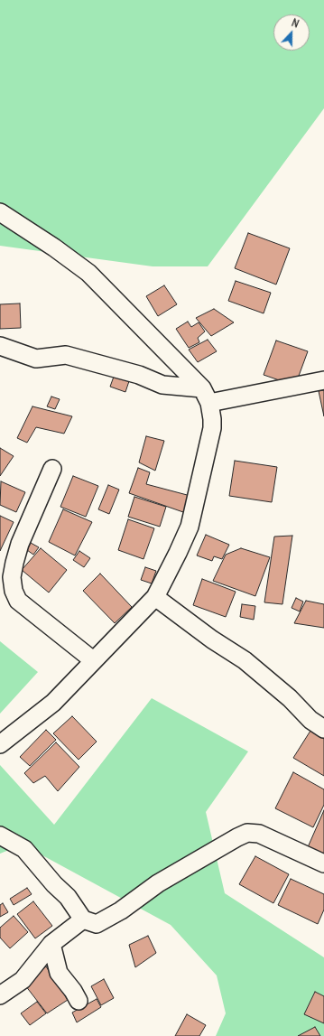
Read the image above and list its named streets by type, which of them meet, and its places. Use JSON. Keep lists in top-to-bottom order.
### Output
{
  "north": "top"
}
